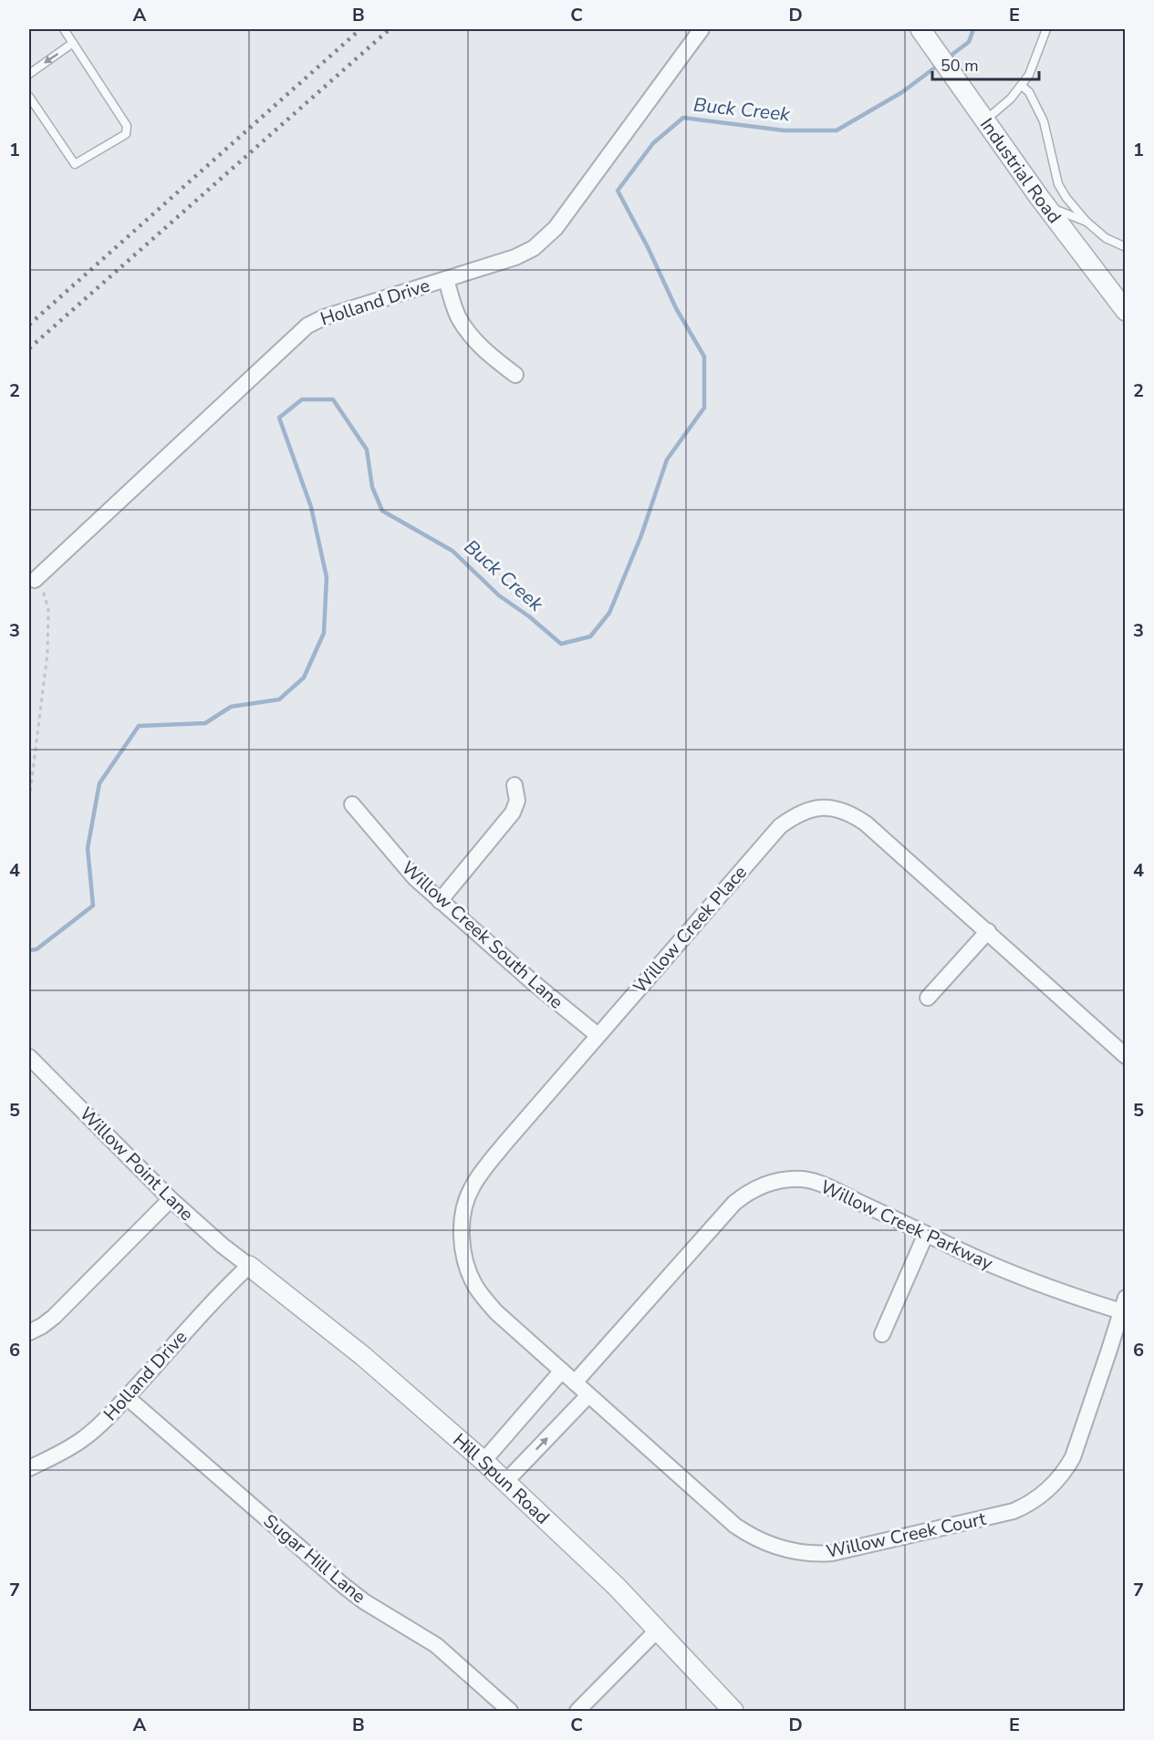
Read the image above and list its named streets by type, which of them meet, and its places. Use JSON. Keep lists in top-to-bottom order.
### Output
{
  "streets": {
    "street": [
      "Industrial Road",
      "Holland Drive",
      "Willow Creek Place",
      "Willow Creek South Lane",
      "Willow Point Lane",
      "Willow Creek Parkway",
      "Hill Spun Road",
      "Willow Creek Court",
      "Sugar Hill Lane"
    ]
  },
  "crossings": [
    ["Holland Drive", "Willow Point Lane"],
    ["Holland Drive", "Hill Spun Road"],
    ["Holland Drive", "Sugar Hill Lane"],
    ["Willow Creek Place", "Willow Creek South Lane"],
    ["Willow Creek Place", "Willow Creek Parkway"],
    ["Willow Creek Place", "Willow Creek Court"],
    ["Willow Point Lane", "Hill Spun Road"],
    ["Willow Creek Parkway", "Willow Creek Court"]
  ],
  "water": ["Buck Creek"],
  "scale_bar": "50 m",
  "grid": {
    "columns": [
      "A",
      "B",
      "C",
      "D",
      "E"
    ],
    "rows": [
      "1",
      "2",
      "3",
      "4",
      "5",
      "6",
      "7"
    ]
  }
}
